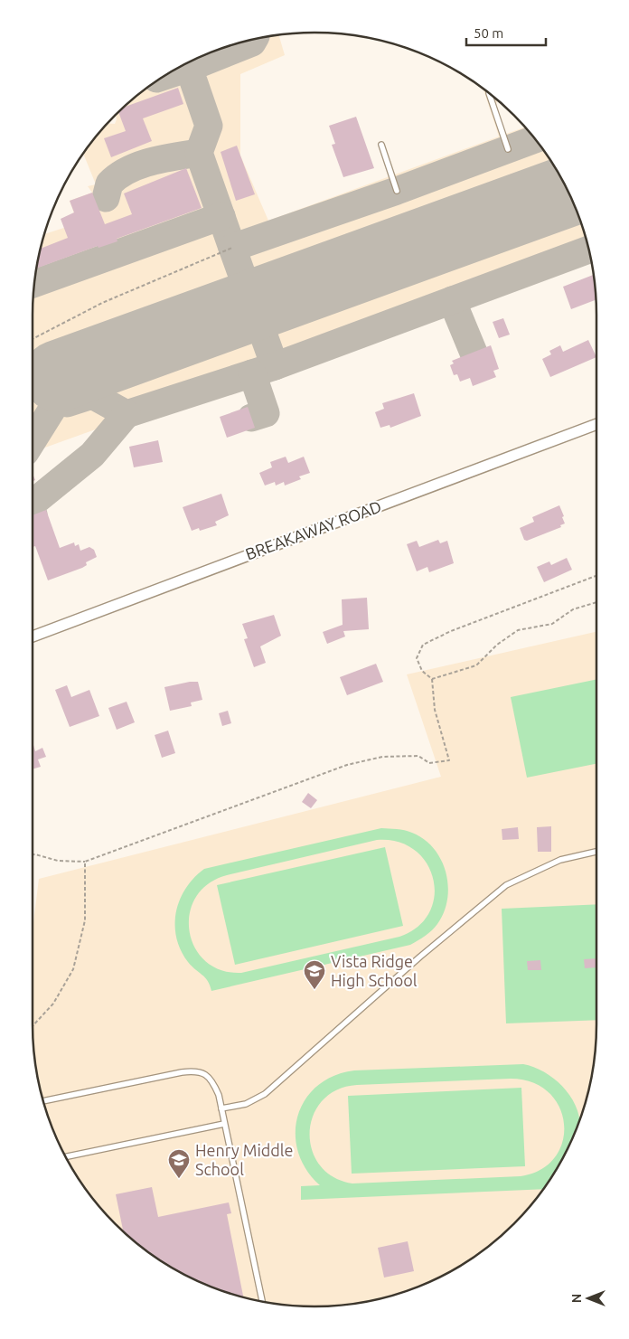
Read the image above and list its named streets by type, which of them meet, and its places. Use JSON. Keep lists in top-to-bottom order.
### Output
{
  "streets": {
    "street": ["BREAKAWAY ROAD"]
  },
  "places": {
    "school or university": ["Vista Ridge High School", "Henry Middle School"]
  },
  "scale_bar": "50 m",
  "north": "left"
}
